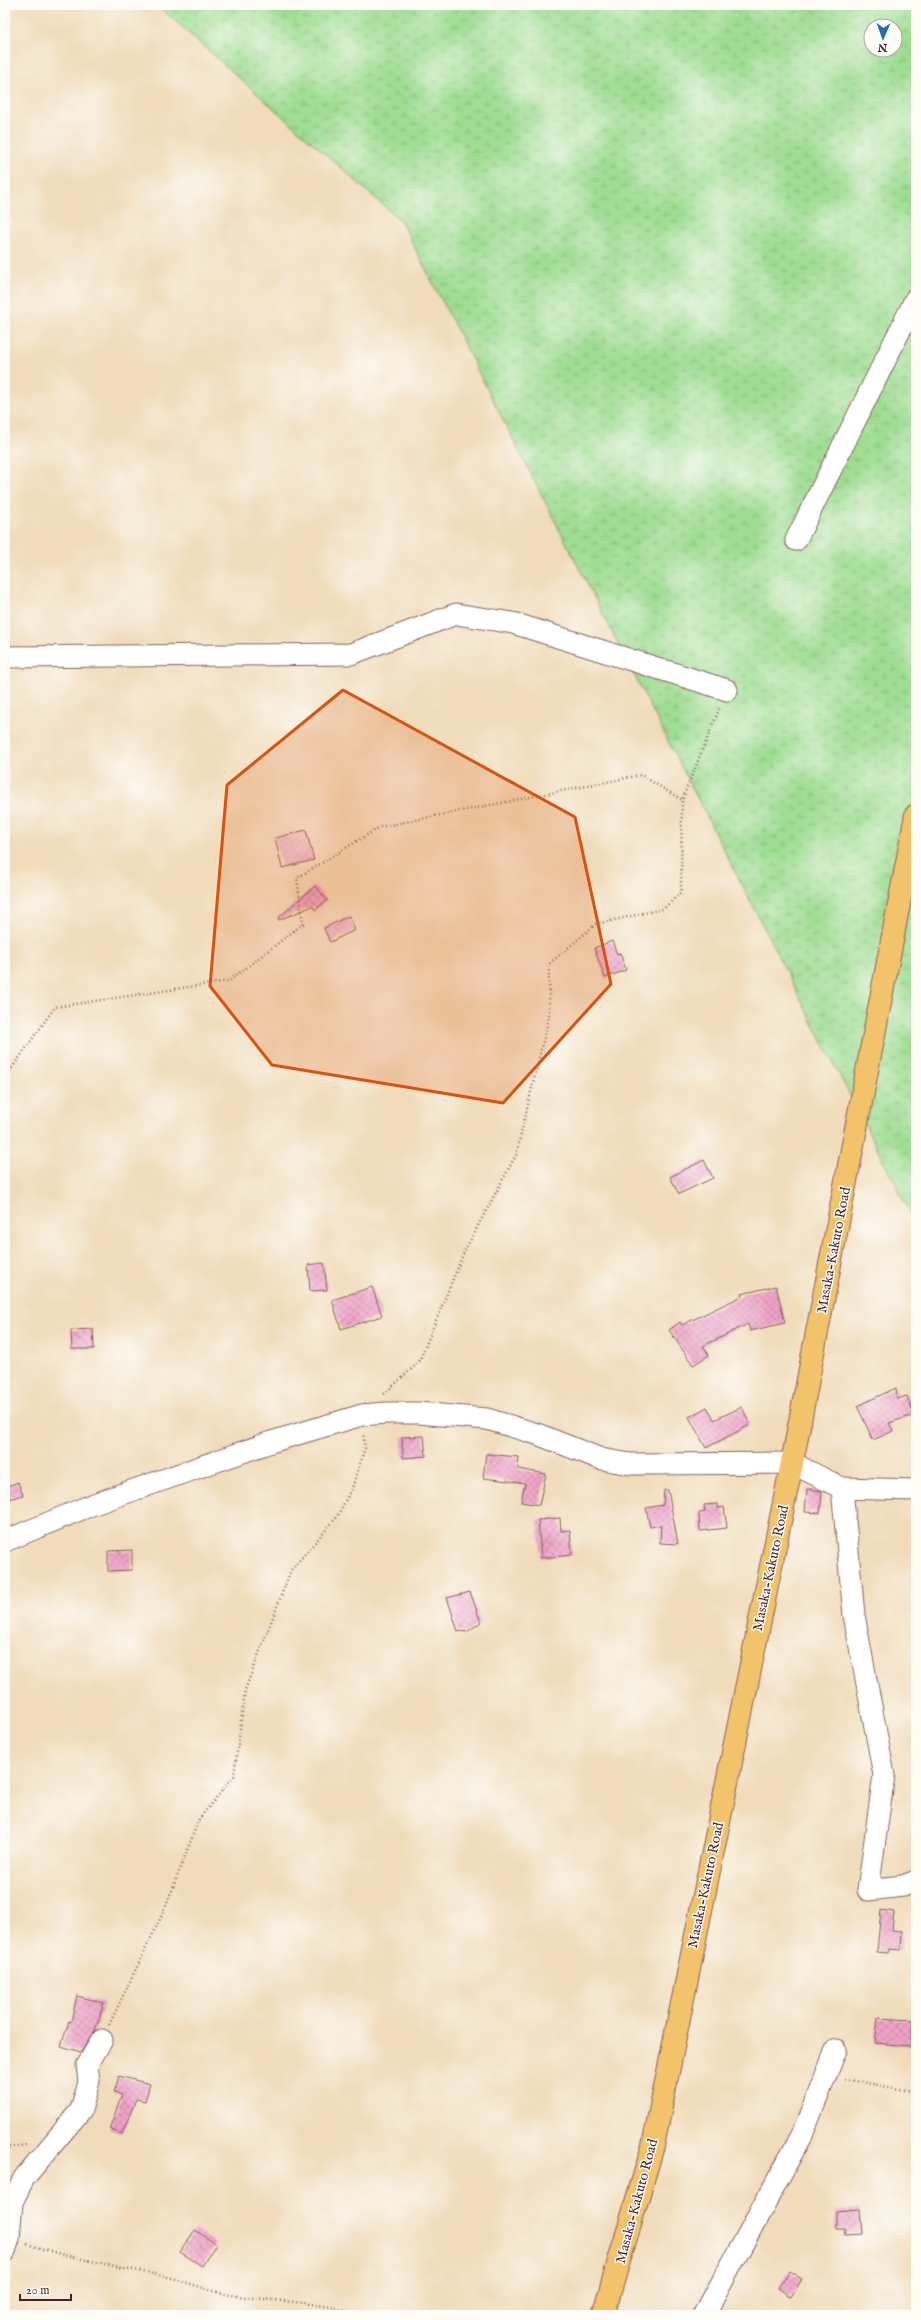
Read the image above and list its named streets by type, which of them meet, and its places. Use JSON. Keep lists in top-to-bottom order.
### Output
{
  "streets": {
    "highway": ["Masaka-Kakuto Road"]
  },
  "scale_bar": "20 m",
  "north": "bottom"
}
